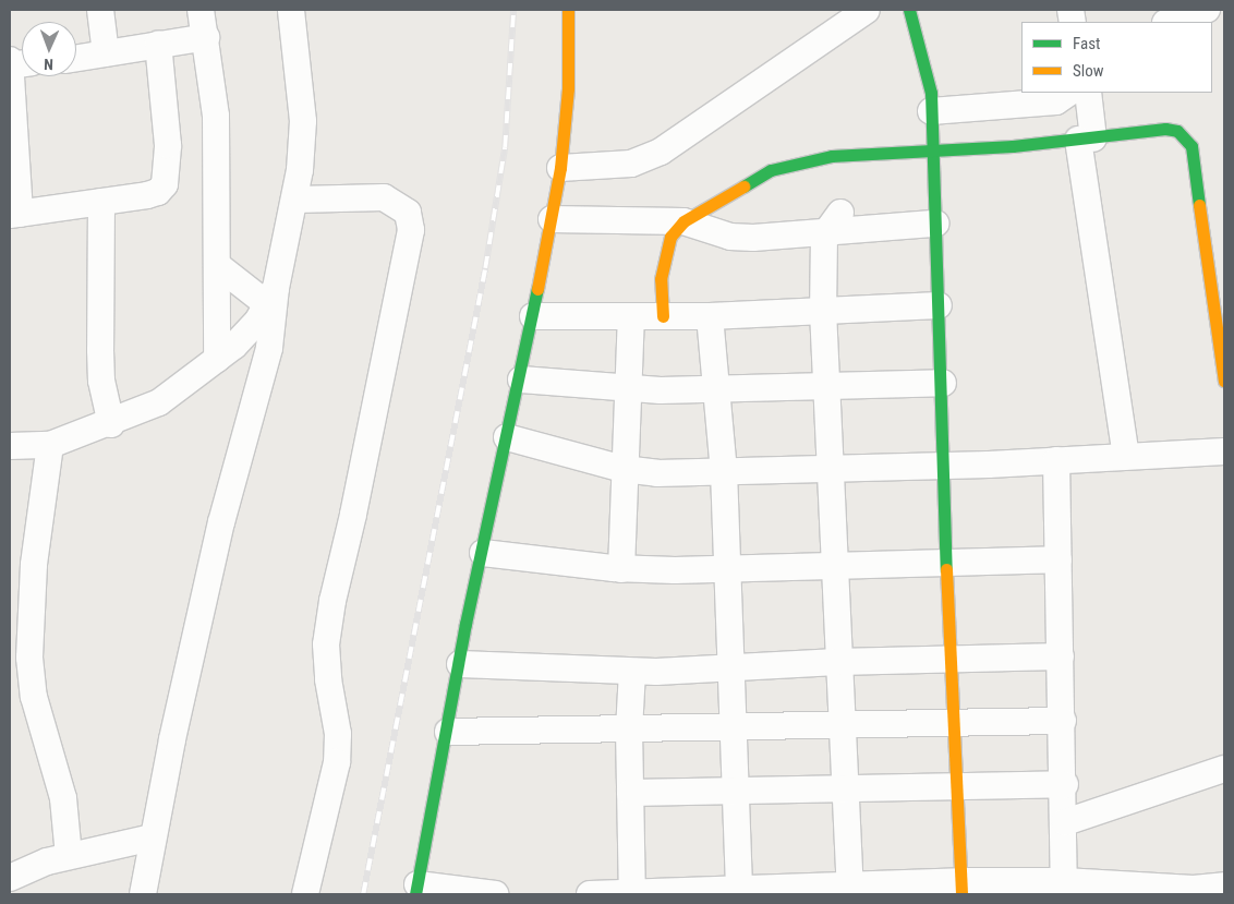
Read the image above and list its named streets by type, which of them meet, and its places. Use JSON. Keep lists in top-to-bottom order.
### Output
{
  "legend": ["Fast", "Slow"],
  "north": "bottom"
}
